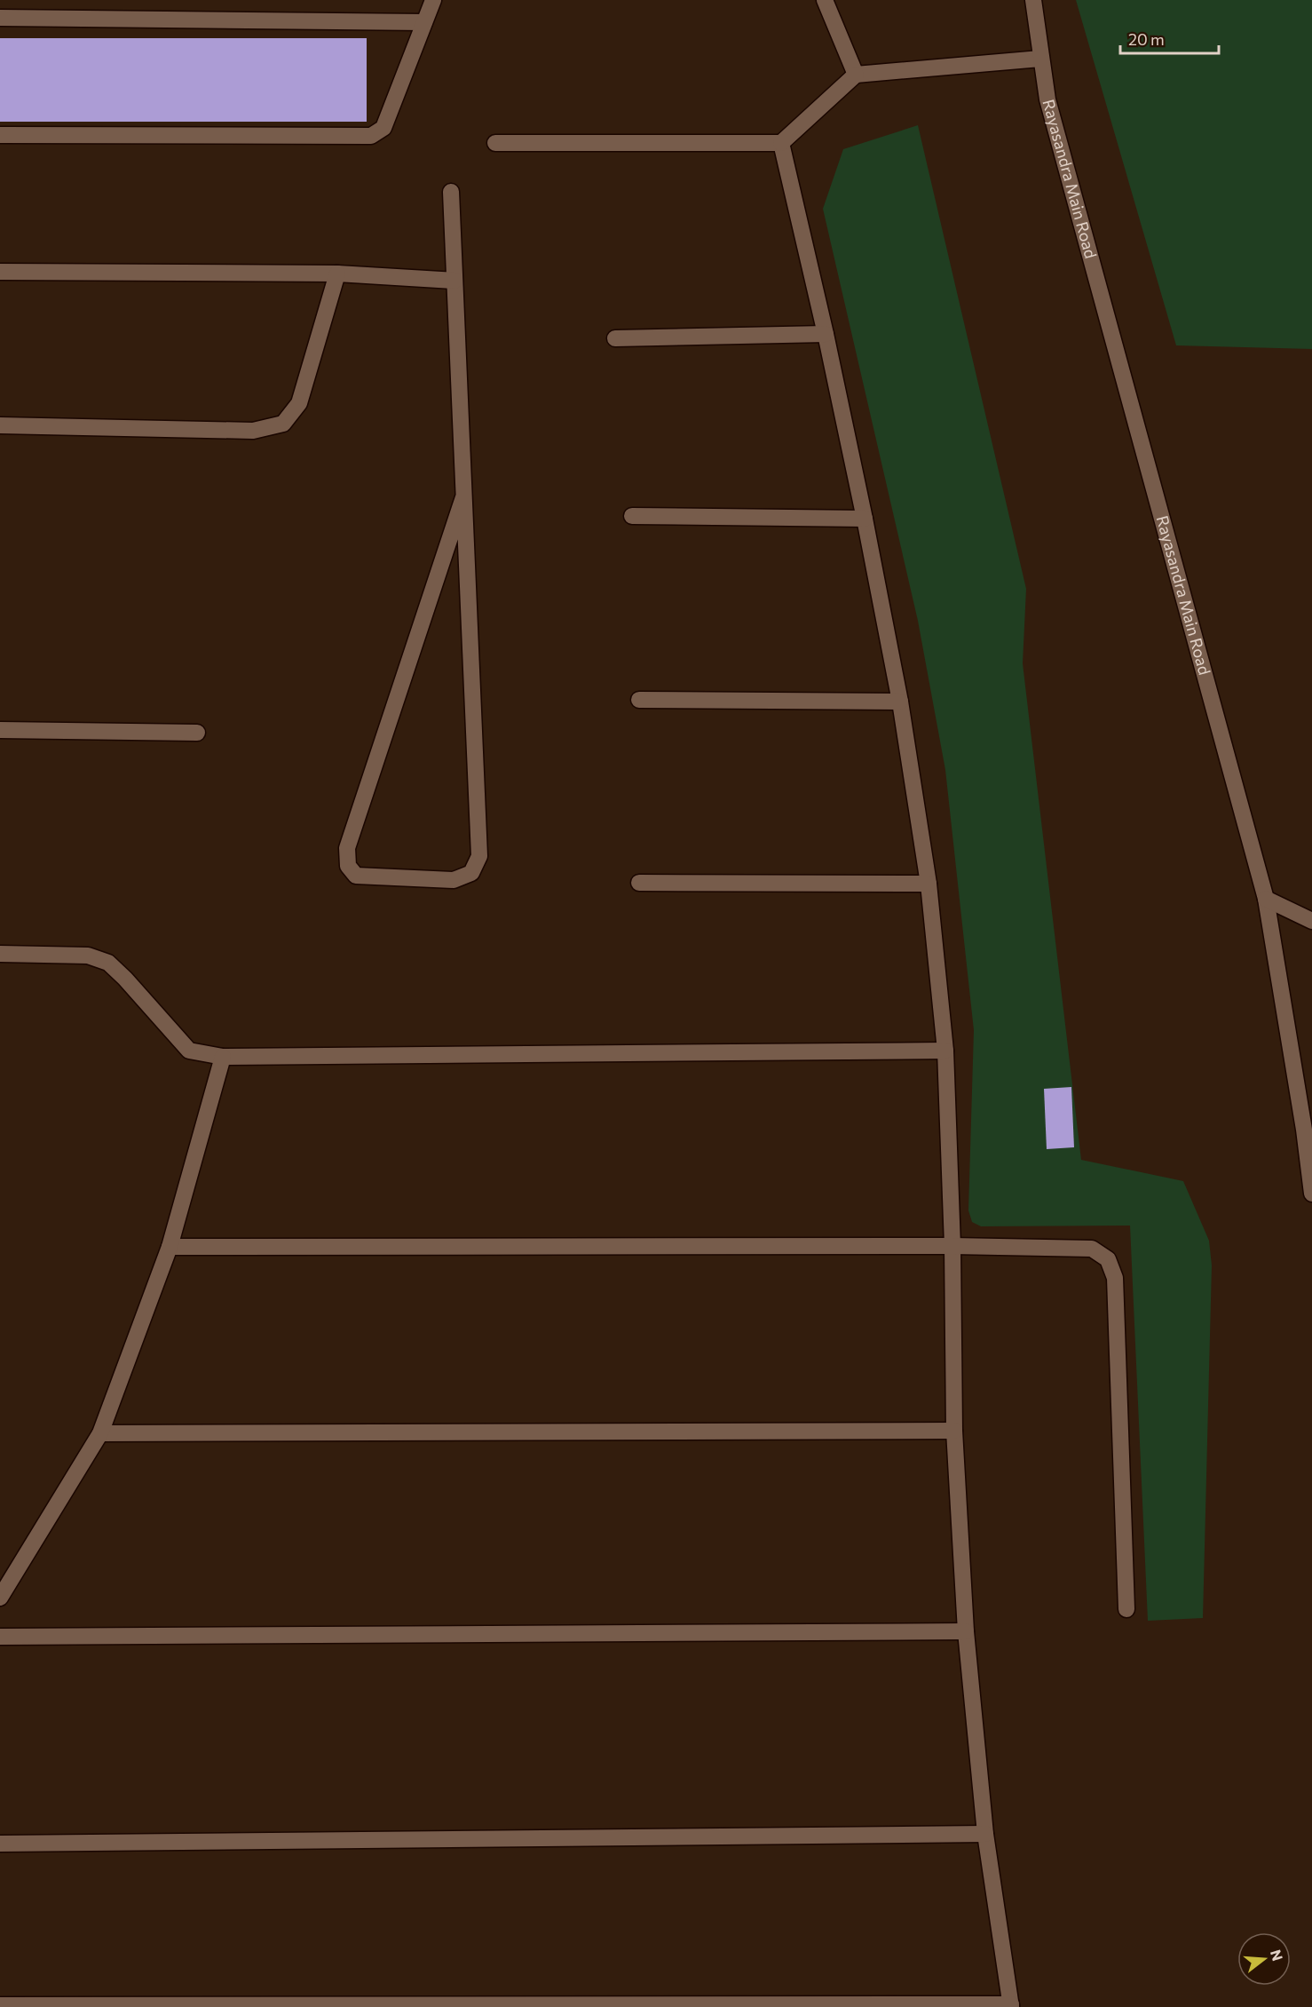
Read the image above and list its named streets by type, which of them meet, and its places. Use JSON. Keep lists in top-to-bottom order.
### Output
{
  "streets": {
    "street": ["Rayasandra Main Road"]
  },
  "scale_bar": "20 m",
  "north": "right"
}
